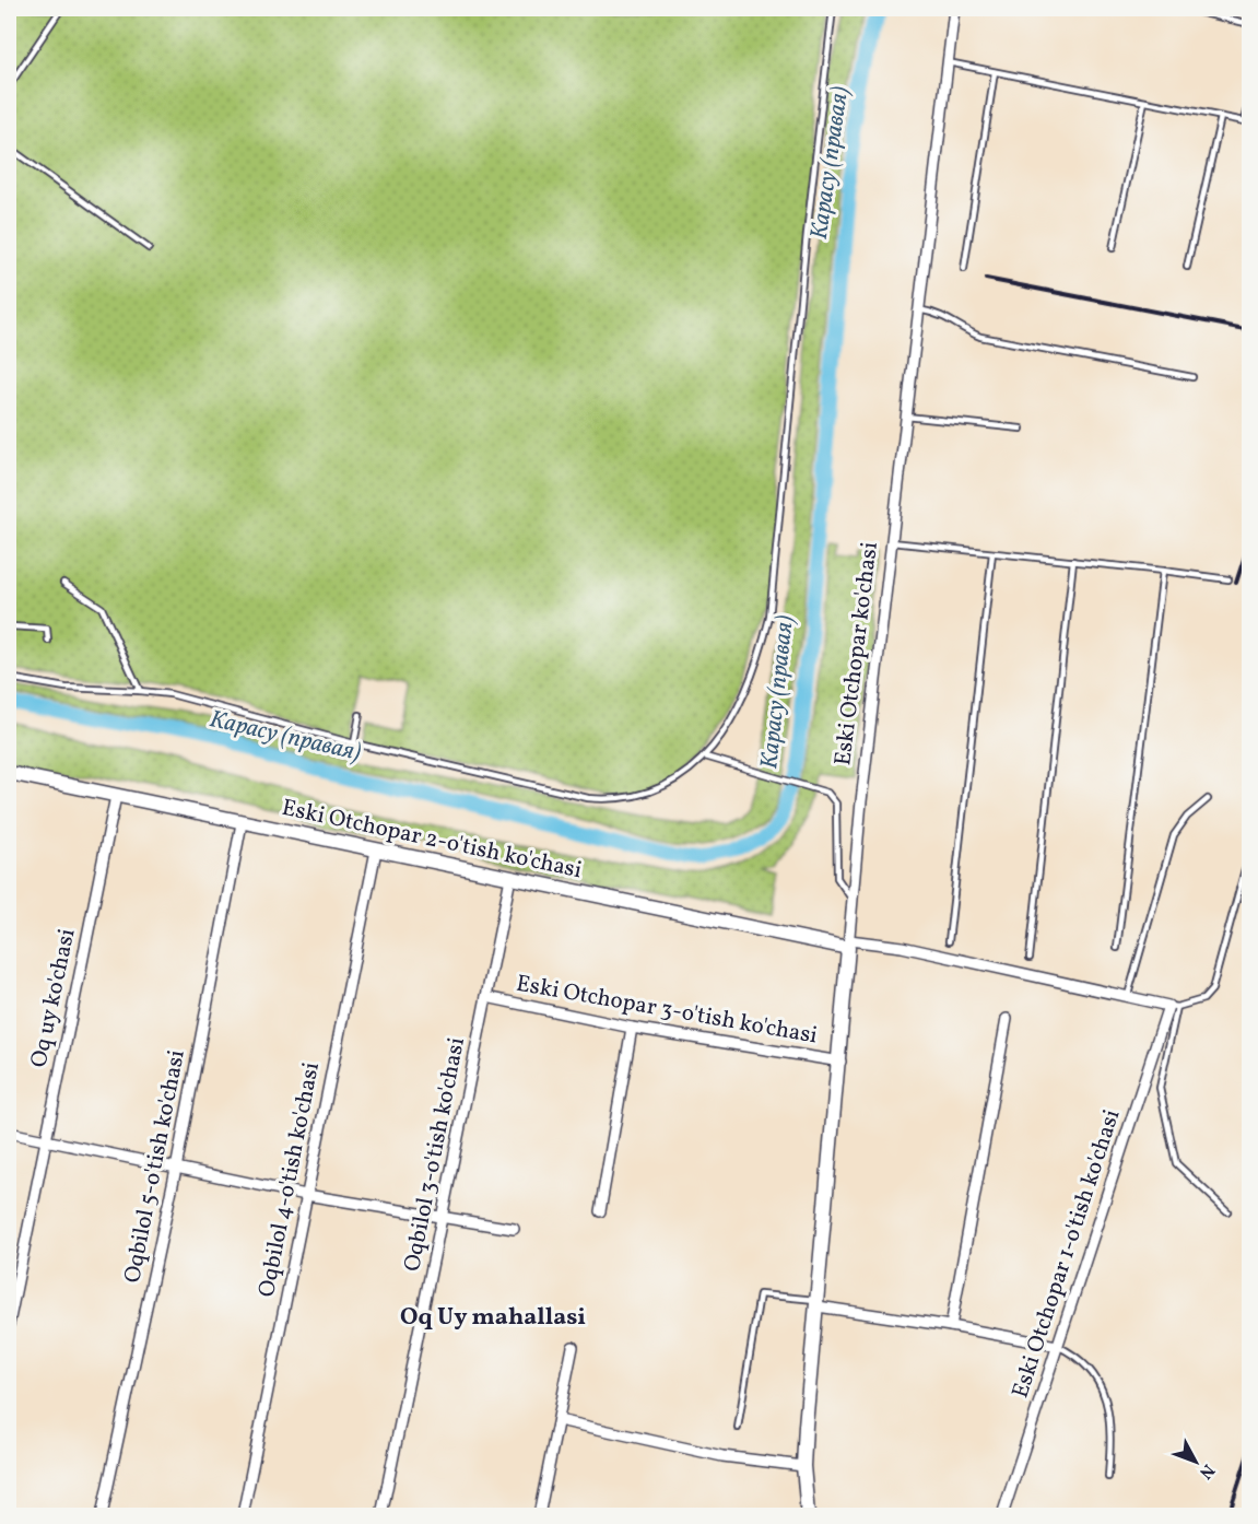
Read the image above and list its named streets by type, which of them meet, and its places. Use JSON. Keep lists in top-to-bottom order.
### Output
{
  "streets": {
    "street": [
      "Eski Otchopar ko'chasi",
      "Eski Otchopar 2-o'tish ko'chasi",
      "Oq uy ko'chasi",
      "Eski Otchopar 3-o'tish ko'chasi",
      "Oqbilol 3-o'tish ko'chasi",
      "Oqbilol 5-o'tish ko'chasi",
      "Oqbilol 4-o'tish ko'chasi",
      "Eski Otchopar 1-o'tish ko'chasi"
    ]
  },
  "crossings": [
    ["Eski Otchopar ko'chasi", "Eski Otchopar 2-o'tish ko'chasi"],
    ["Eski Otchopar ko'chasi", "Eski Otchopar 3-o'tish ko'chasi"],
    ["Eski Otchopar 2-o'tish ko'chasi", "Oq uy ko'chasi"],
    ["Eski Otchopar 2-o'tish ko'chasi", "Oqbilol 3-o'tish ko'chasi"],
    ["Eski Otchopar 2-o'tish ko'chasi", "Oqbilol 5-o'tish ko'chasi"],
    ["Eski Otchopar 2-o'tish ko'chasi", "Oqbilol 4-o'tish ko'chasi"],
    ["Eski Otchopar 2-o'tish ko'chasi", "Eski Otchopar 1-o'tish ko'chasi"],
    ["Eski Otchopar 3-o'tish ko'chasi", "Oqbilol 3-o'tish ko'chasi"]
  ],
  "districts": ["Oq Uy mahallasi"],
  "water": ["Карасу (правая)"],
  "north": "bottom right"
}
